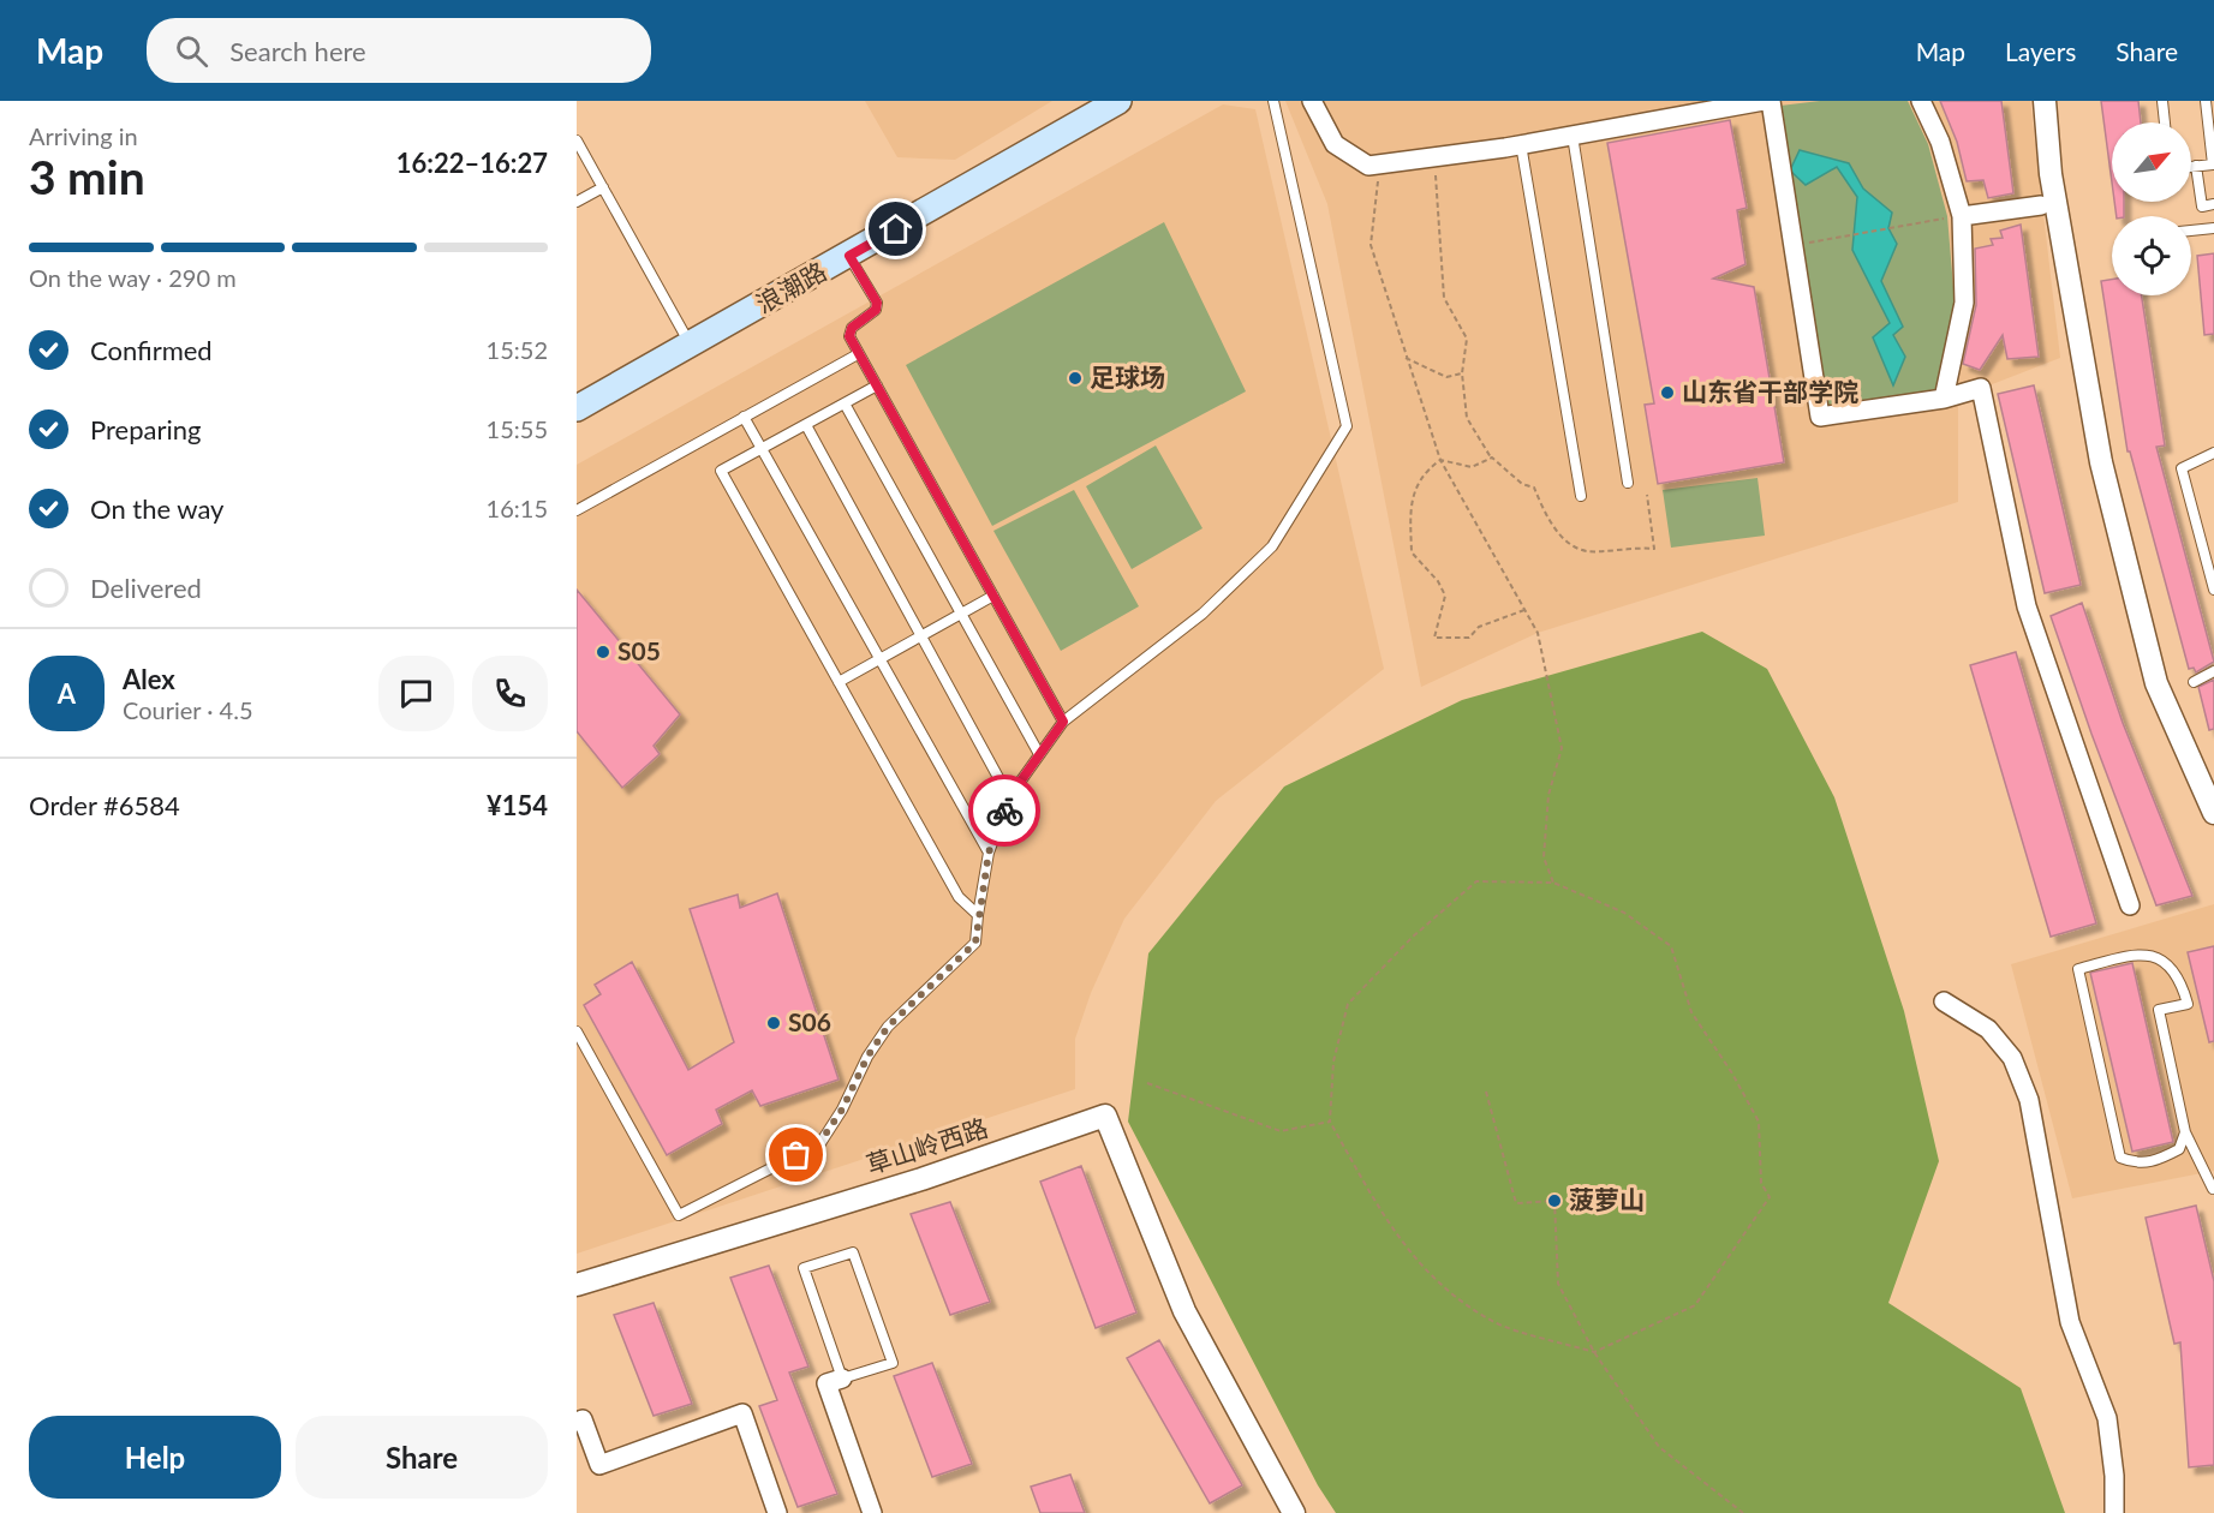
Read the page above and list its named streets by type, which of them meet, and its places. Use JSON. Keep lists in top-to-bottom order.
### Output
{
  "streets": {
    "main road": ["浪潮路"],
    "street": ["草山岭西路"]
  },
  "places": [
    "足球场",
    "山东省干部学院",
    "S05",
    "S06",
    "菠萝山"
  ],
  "north": "top right",
  "page": {
    "header": "Map",
    "search": "Search here",
    "nav": ["Map", "Layers", "Share"],
    "heading": ["3 min", "Arriving in", "16:22–16:27"],
    "panel": [
      "Alex",
      "Courier · 4.5",
      "Order #6584",
      "¥154"
    ],
    "bar": "On the way · 290 m",
    "list": [
      ["Confirmed", "15:52"],
      ["Preparing", "15:55"],
      ["On the way", "16:15"],
      "Delivered"
    ],
    "round": "A",
    "buttons": ["Help", "Share"]
  }
}
